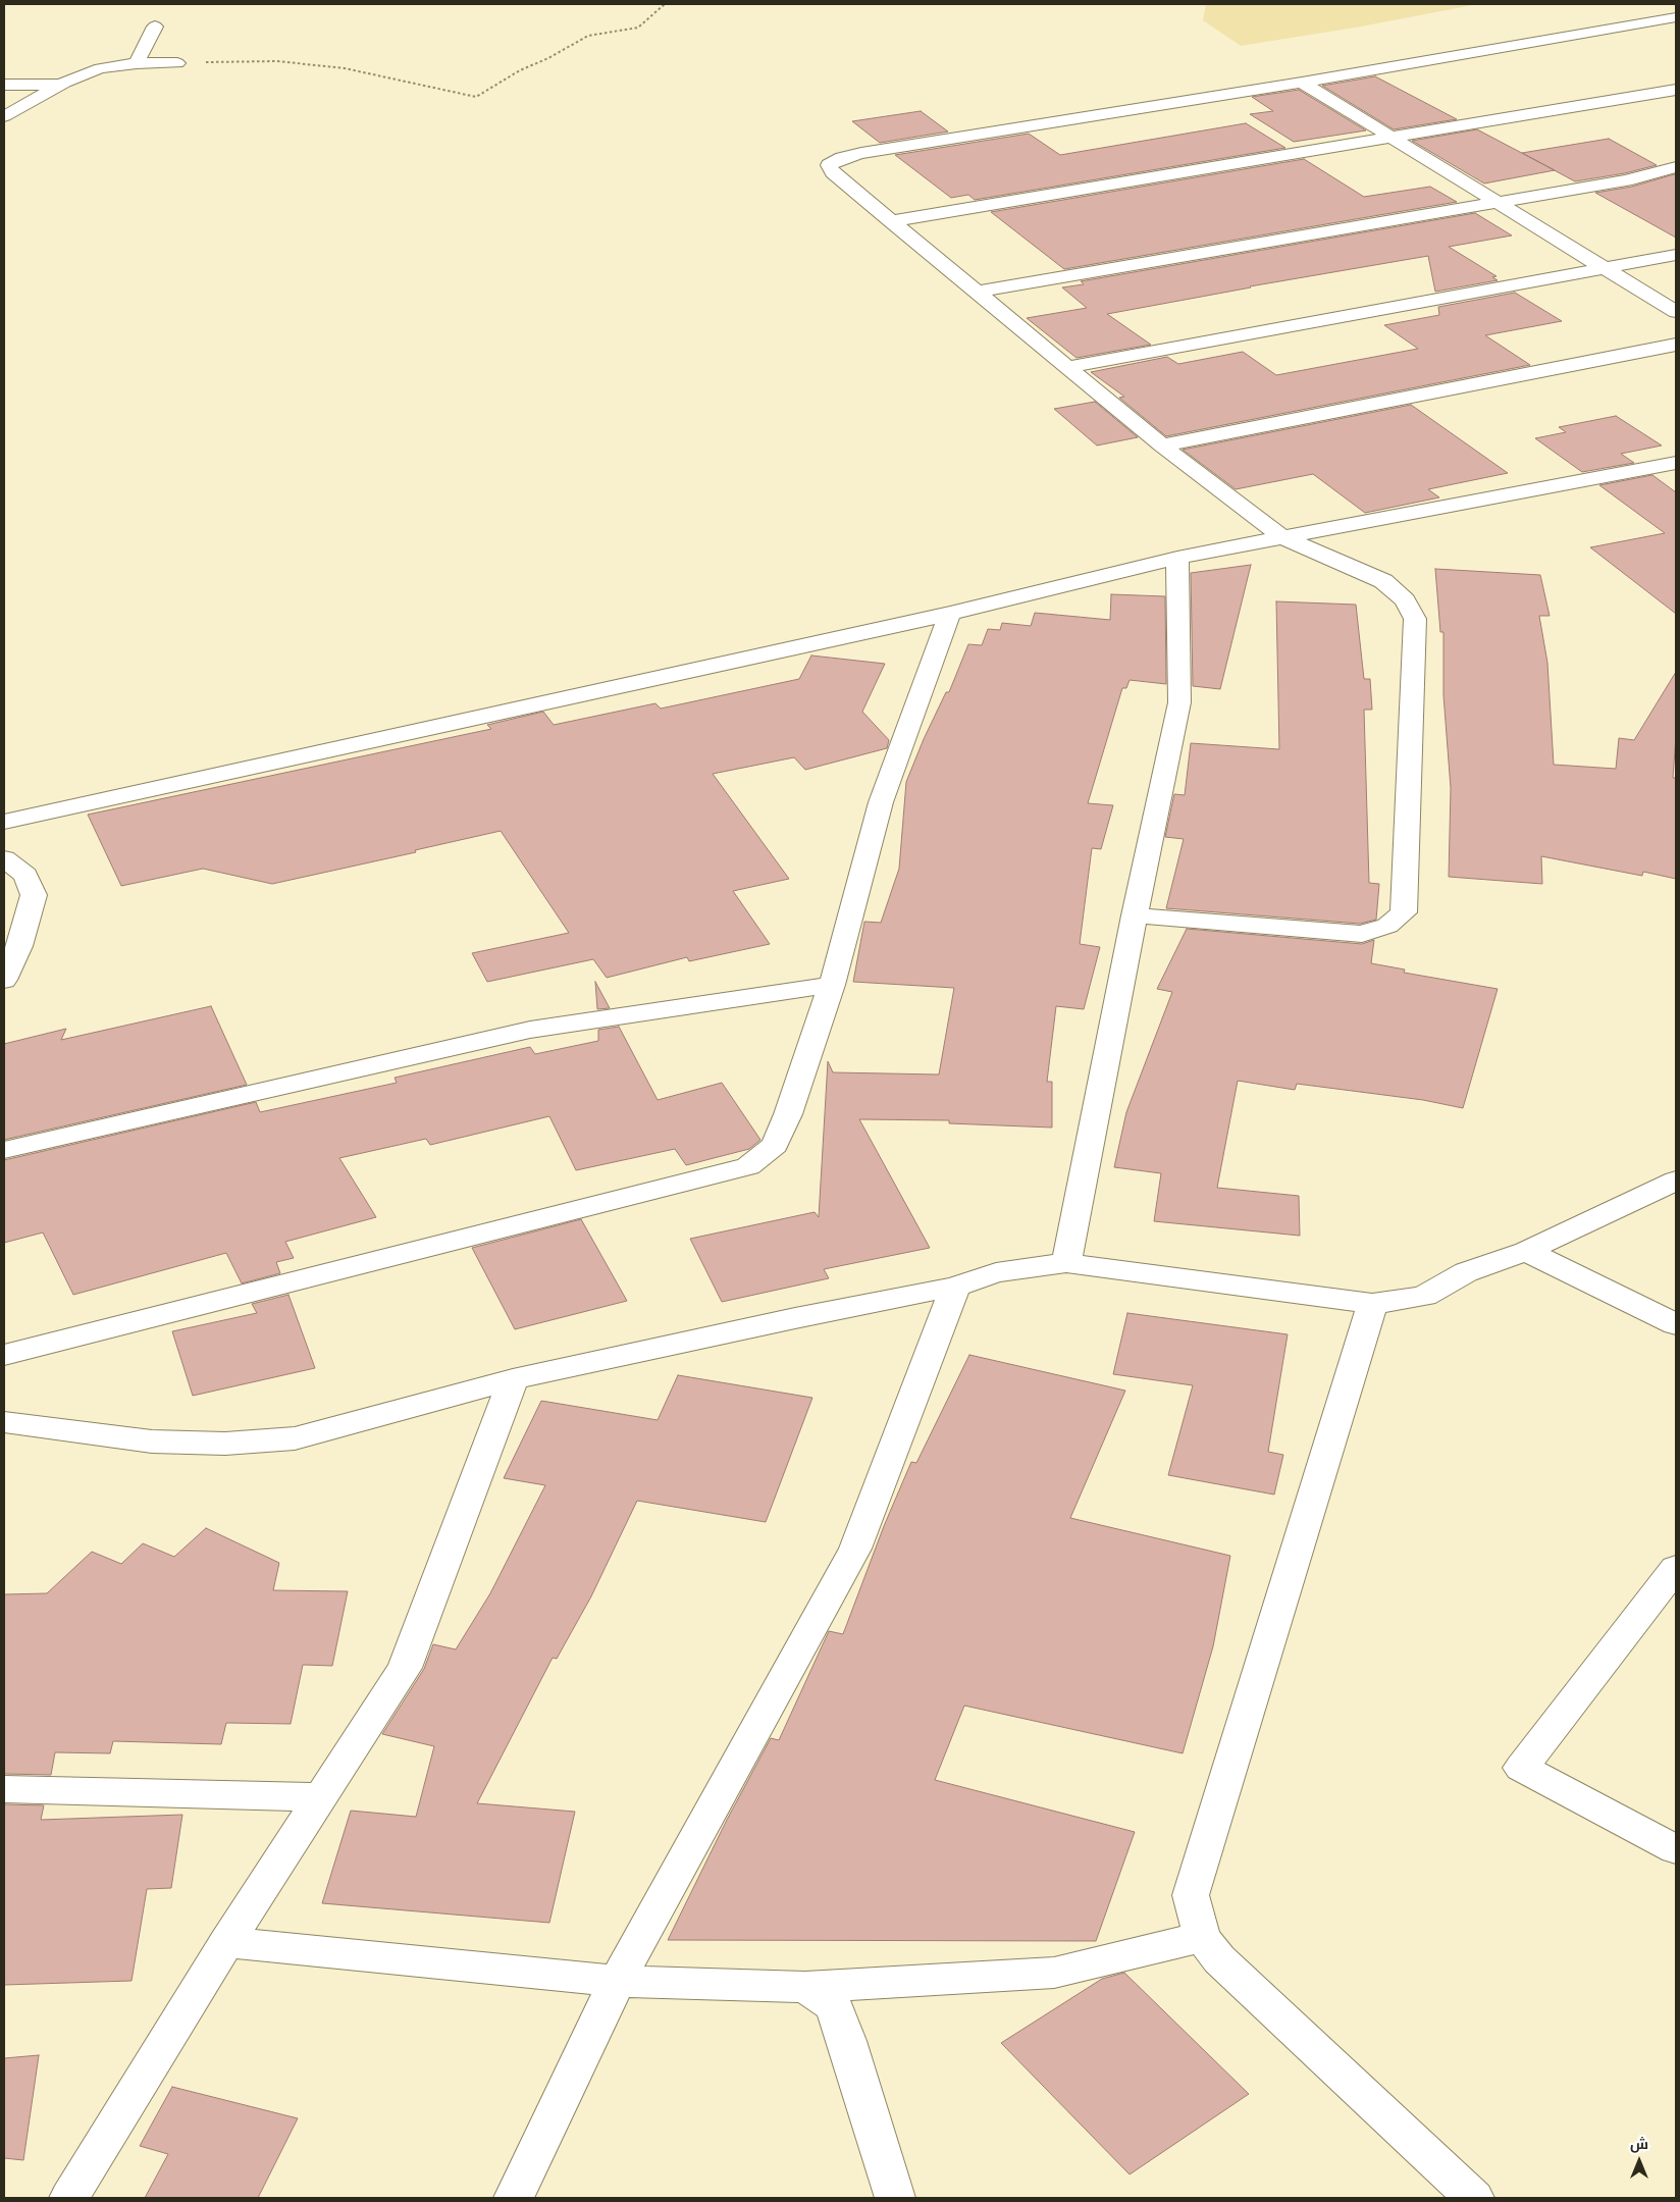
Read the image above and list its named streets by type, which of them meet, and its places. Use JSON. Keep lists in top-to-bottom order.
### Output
{
  "north": "top"
}
